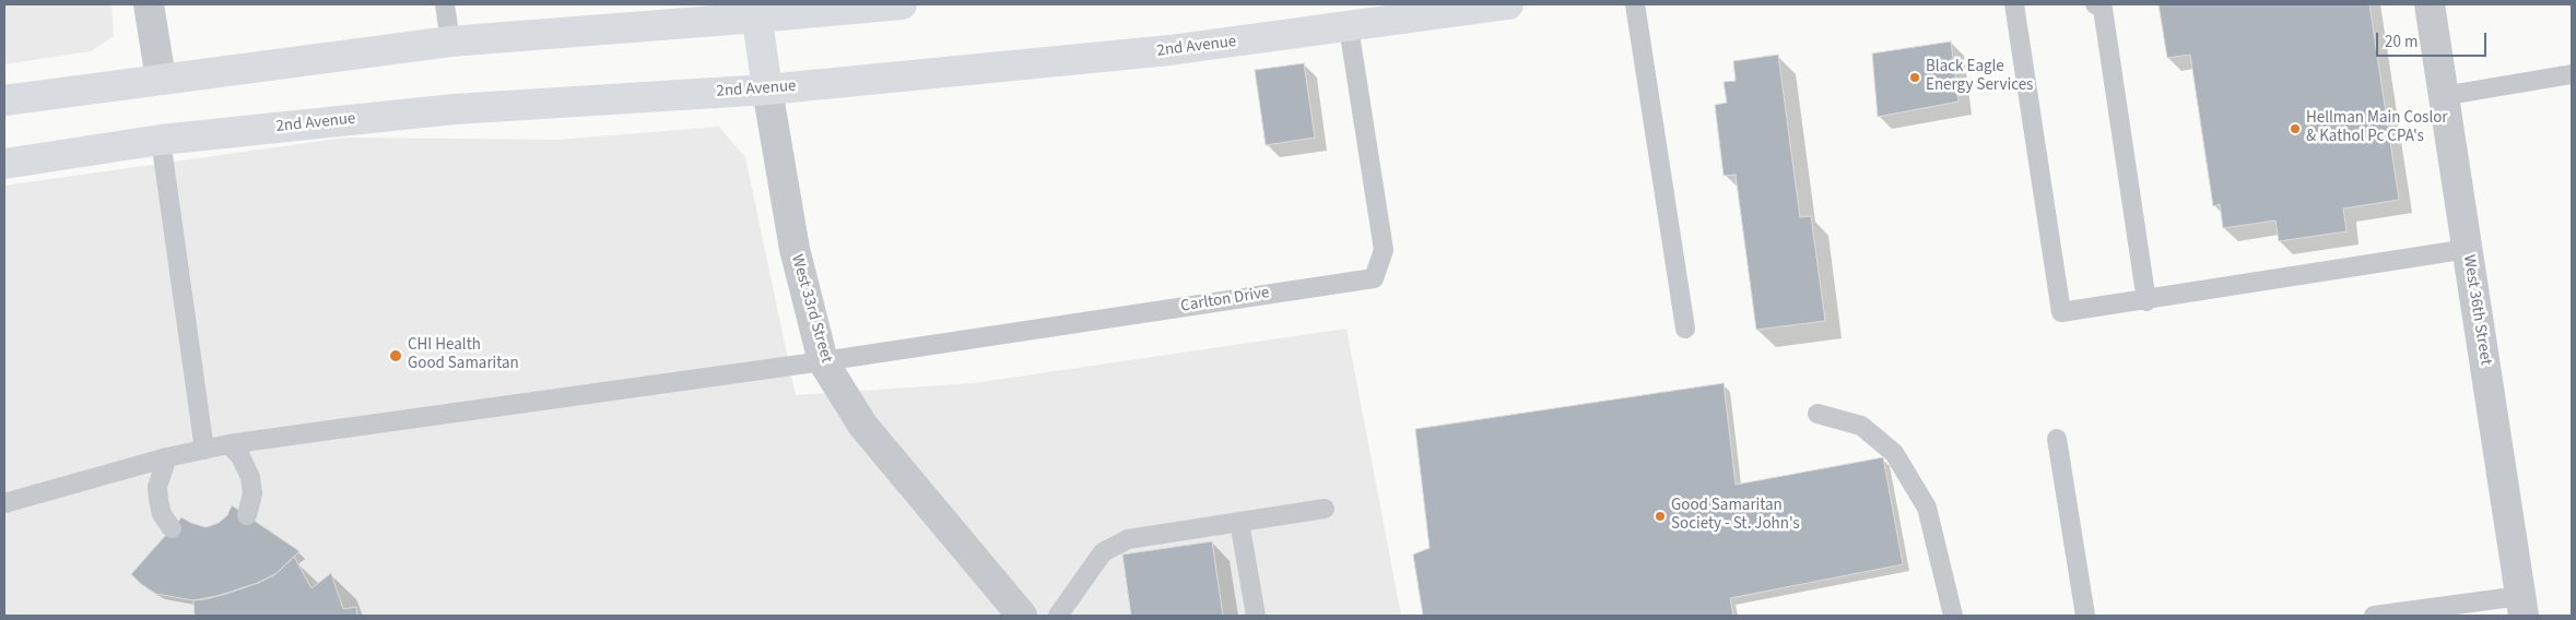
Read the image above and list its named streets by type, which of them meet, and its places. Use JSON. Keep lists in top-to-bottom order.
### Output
{
  "streets": {
    "main road": ["2nd Avenue", "West 33rd Street"],
    "street": ["West 36th Street"],
    "lane": ["Carlton Drive"]
  },
  "crossings": [
    ["2nd Avenue", "Carlton Drive"],
    ["2nd Avenue", "West 33rd Street"],
    ["Carlton Drive", "West 33rd Street"]
  ],
  "places": [
    "Black Eagle Energy Services",
    "Hellman Main Coslor & Kathol Pc CPA's",
    "CHI Health Good Samaritan",
    "Good Samaritan Society - St. John's"
  ],
  "scale_bar": "20 m"
}
